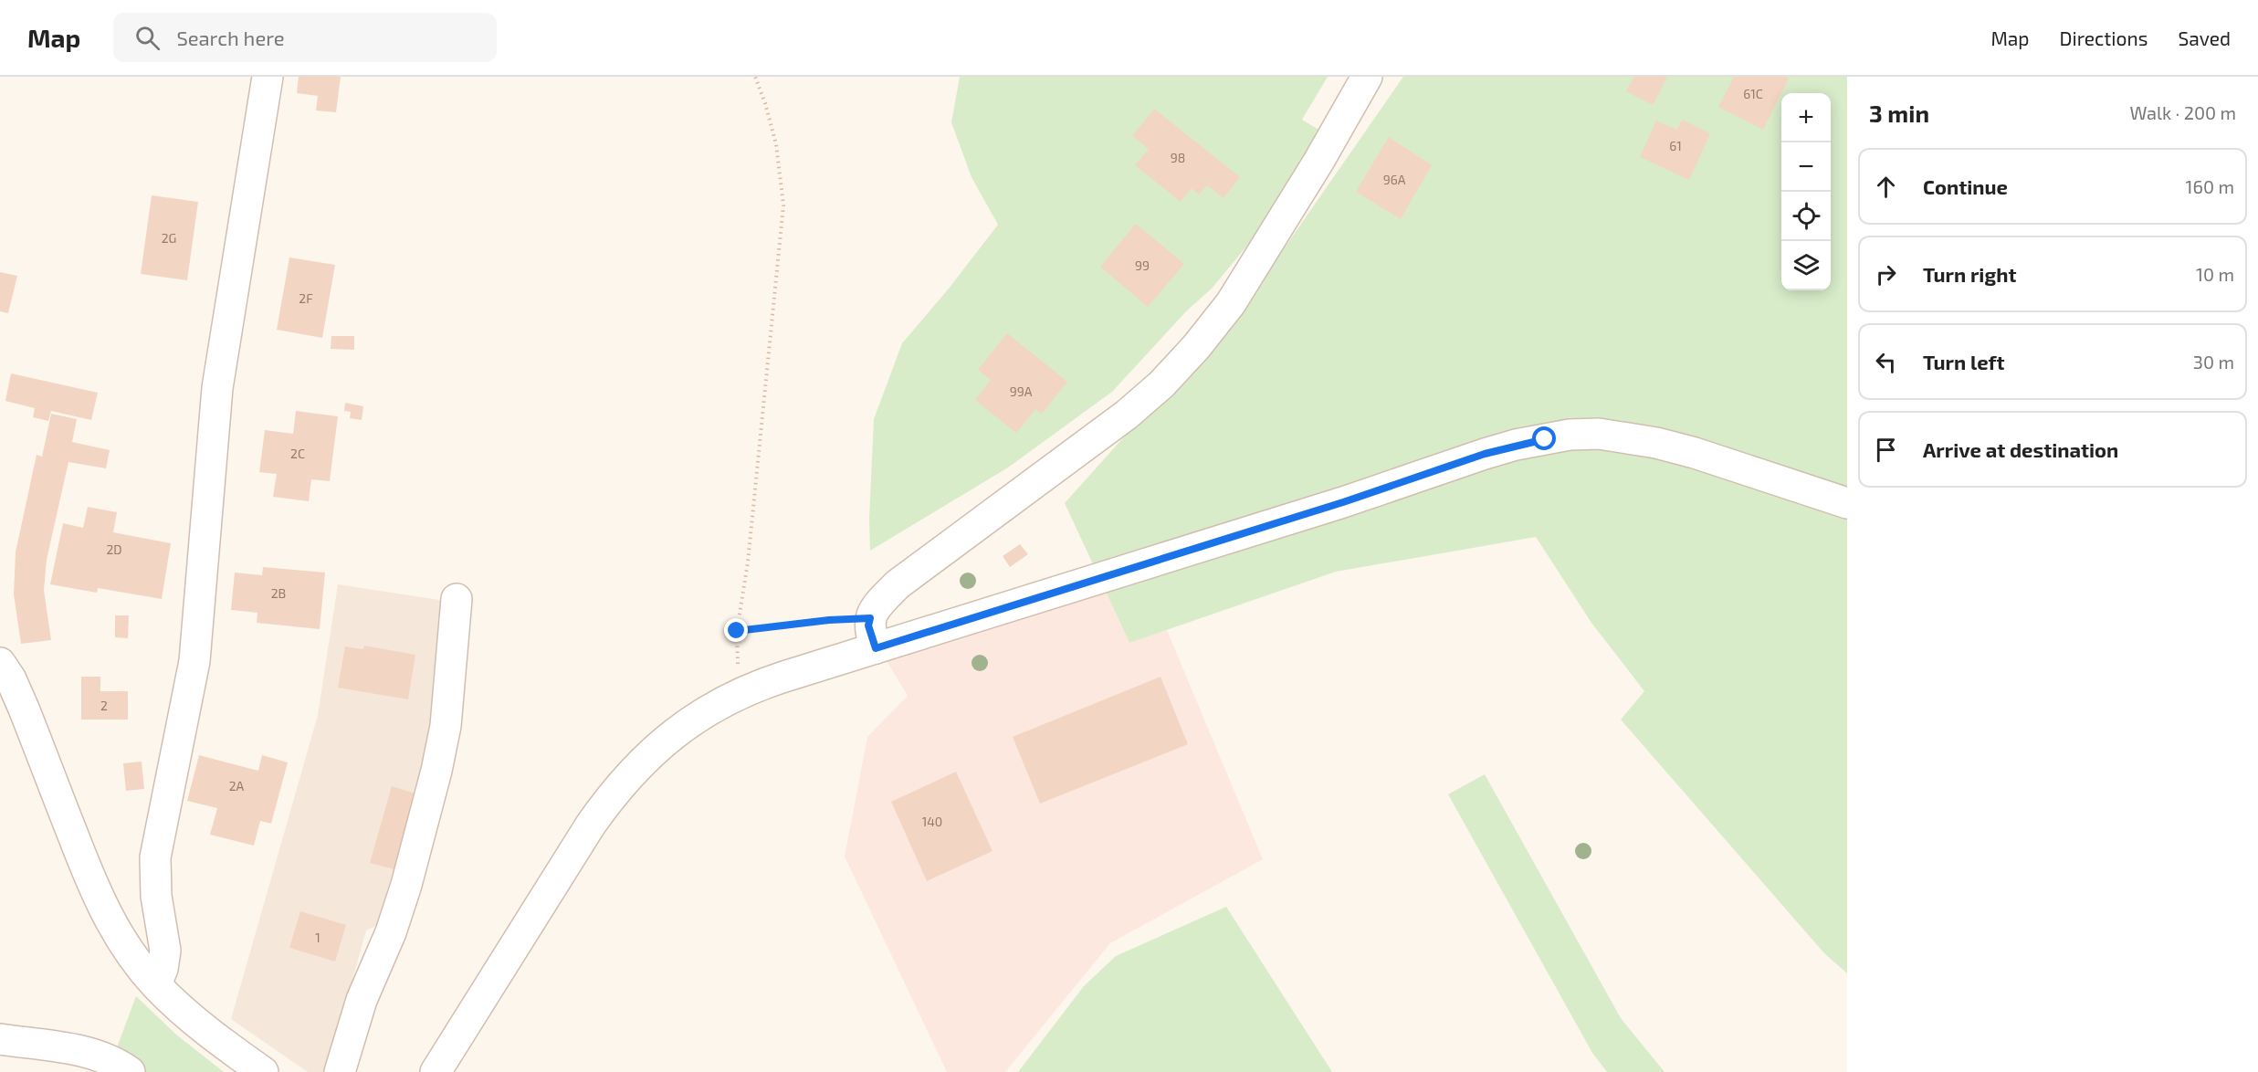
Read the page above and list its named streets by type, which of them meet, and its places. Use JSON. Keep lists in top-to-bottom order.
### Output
{
  "house_numbers": [
    "61C",
    "61",
    "98",
    "96A",
    "2G",
    "99",
    "2F",
    "99A",
    "2C",
    "2D",
    "2B",
    "2",
    "2A",
    "140",
    "1"
  ],
  "page": {
    "header": "Map",
    "search": "Search here",
    "nav": ["Map", "Directions", "Saved"],
    "heading": ["3 min", "Walk · 200 m"],
    "map_buttons": ["+", "−"],
    "list": [
      ["Continue", "160 m"],
      ["Turn right", "10 m"],
      ["Turn left", "30 m"],
      "Arrive at destination"
    ]
  }
}
